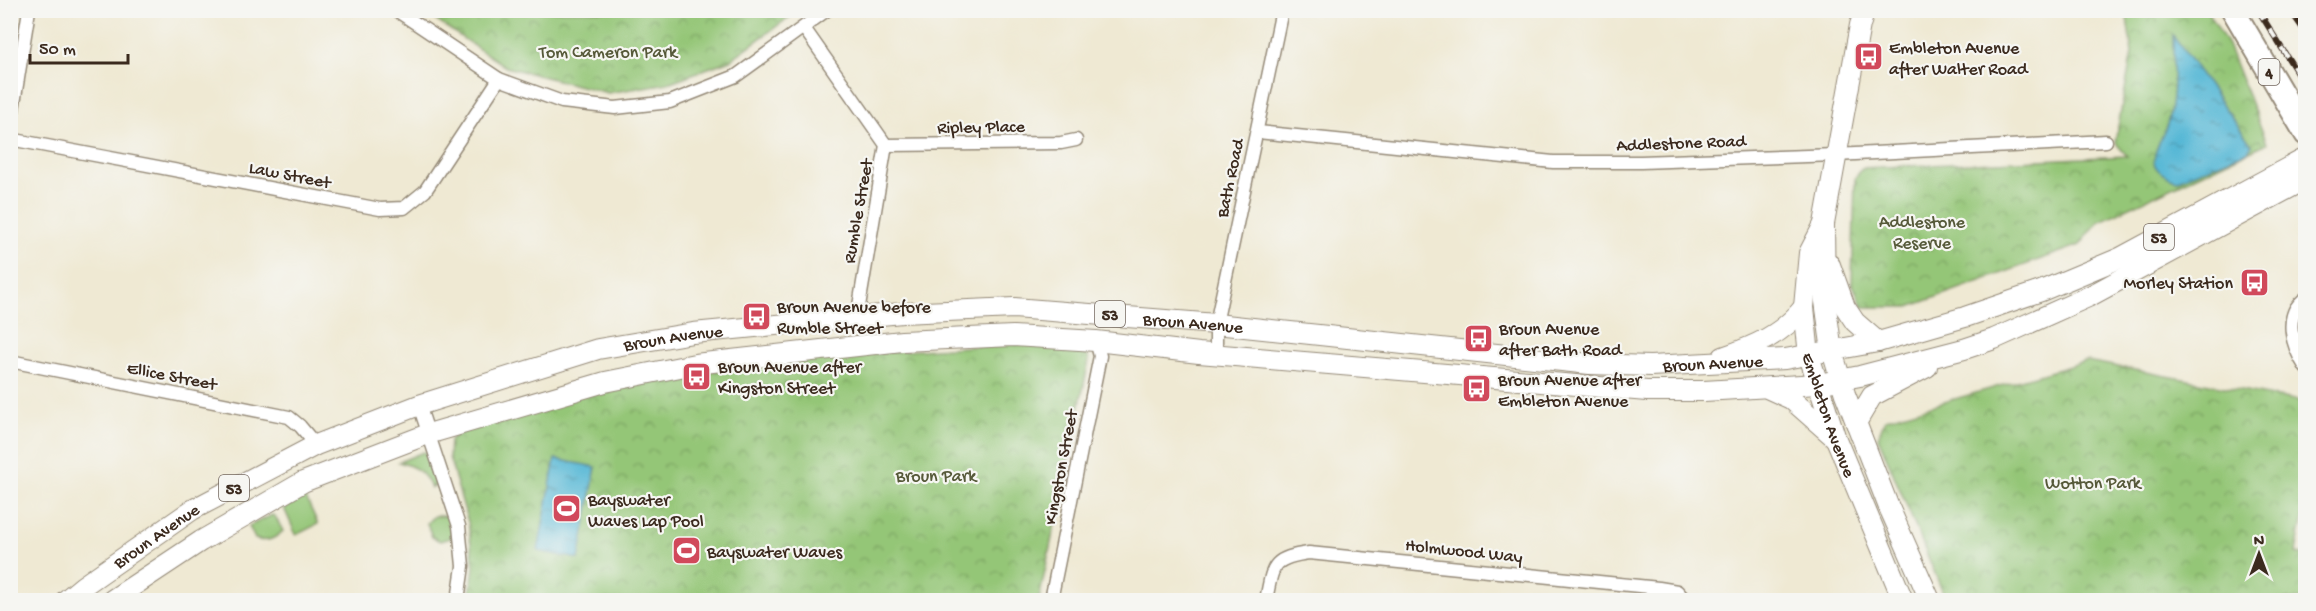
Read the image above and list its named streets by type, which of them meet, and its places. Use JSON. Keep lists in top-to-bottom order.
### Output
{
  "streets": {
    "highway": ["4"],
    "main road": ["53", "Broun Avenue", "Embleton Avenue"],
    "street": [
      "Ripley Place",
      "Addlestone Road",
      "Law Street",
      "Bath Road",
      "Rumble Street",
      "Ellice Street",
      "Kingston Street",
      "Holmwood Way"
    ]
  },
  "crossings": [
    ["Ripley Place", "Rumble Street"],
    ["Addlestone Road", "Bath Road"],
    ["Addlestone Road", "Embleton Avenue"],
    ["Bath Road", "Broun Avenue"],
    ["Rumble Street", "Broun Avenue"],
    ["Broun Avenue", "Ellice Street"],
    ["Broun Avenue", "Embleton Avenue"],
    ["Broun Avenue", "Kingston Street"]
  ],
  "parks": [
    "Tom Cameron Park",
    "Addlestone Reserve",
    "Broun Park",
    "Wotton Park"
  ],
  "places": {
    "bus stop": [
      "Embleton Avenue after Walter Road",
      "Morley Station",
      "Broun Avenue before Rumble Street",
      "Broun Avenue after Bath Road",
      "Broun Avenue after Kingston Street",
      "Broun Avenue after Embleton Avenue"
    ],
    "sports": ["Bayswater Waves Lap Pool", "Bayswater Waves"]
  },
  "scale_bar": "50 m",
  "north": "top"
}
